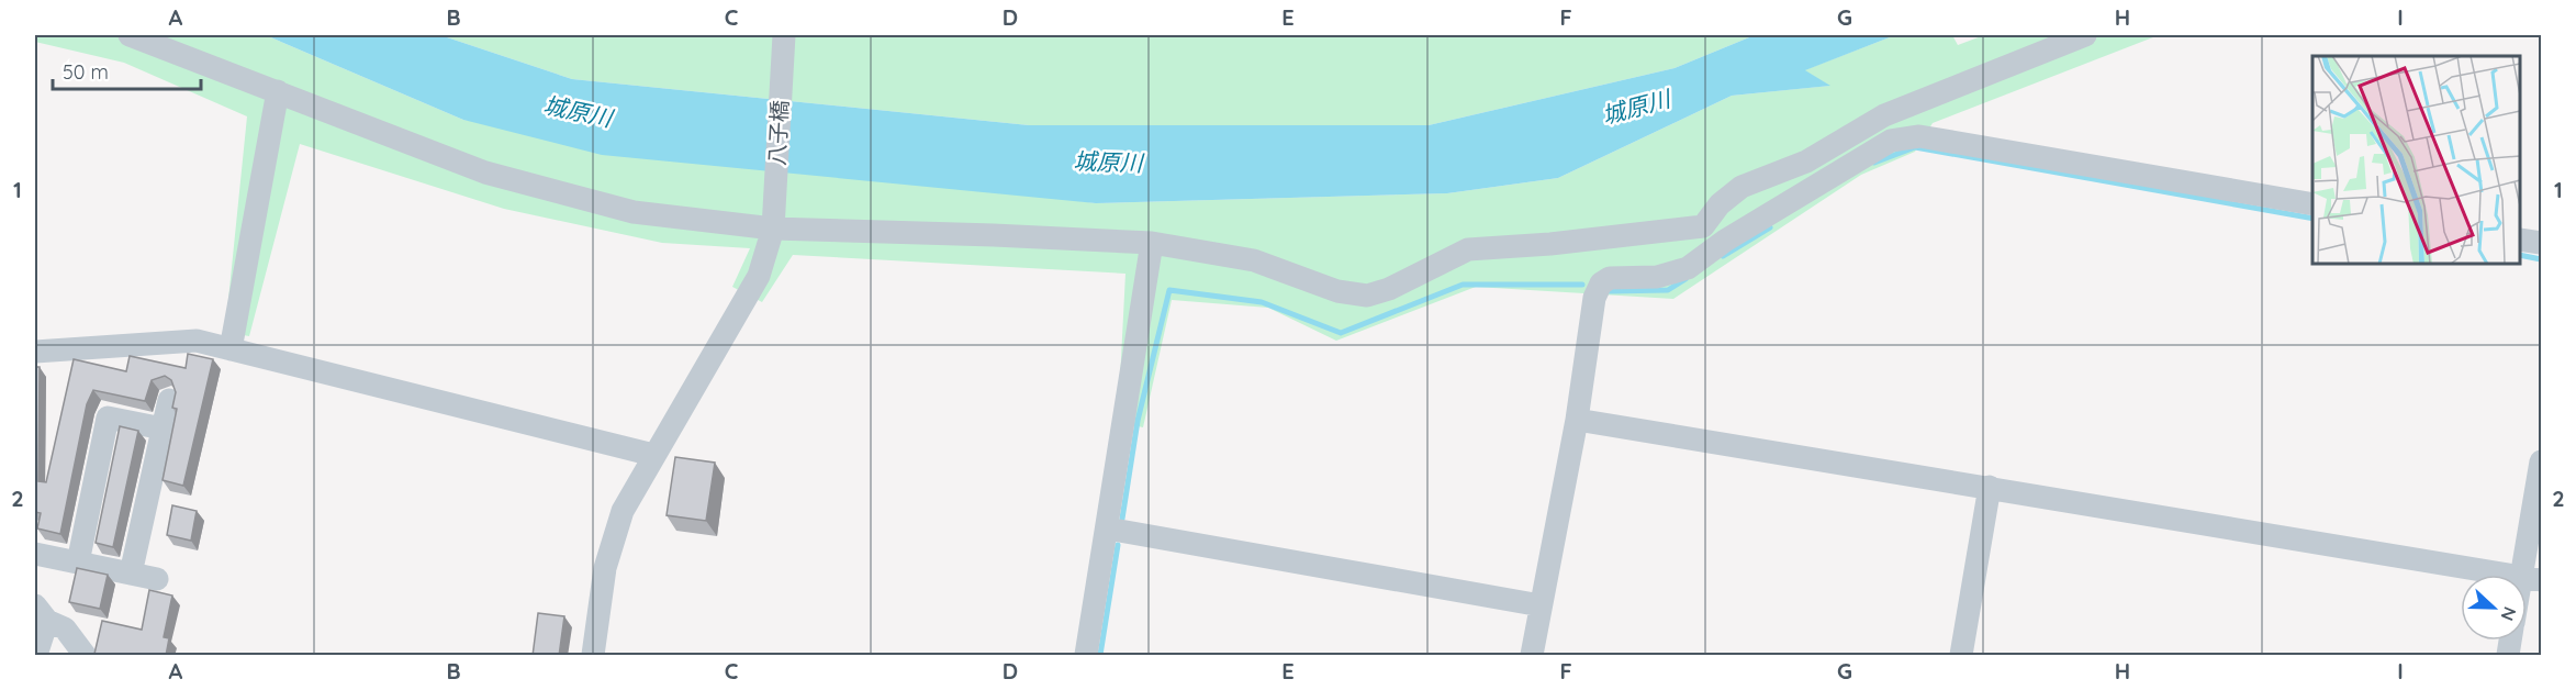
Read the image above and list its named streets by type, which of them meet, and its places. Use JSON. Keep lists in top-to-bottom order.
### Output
{
  "streets": {
    "street": ["八子橋"]
  },
  "water": ["城原川"],
  "scale_bar": "50 m",
  "north": "right",
  "grid": {
    "columns": [
      "A",
      "B",
      "C",
      "D",
      "E",
      "F",
      "G",
      "H",
      "I"
    ],
    "rows": ["1", "2"]
  }
}
